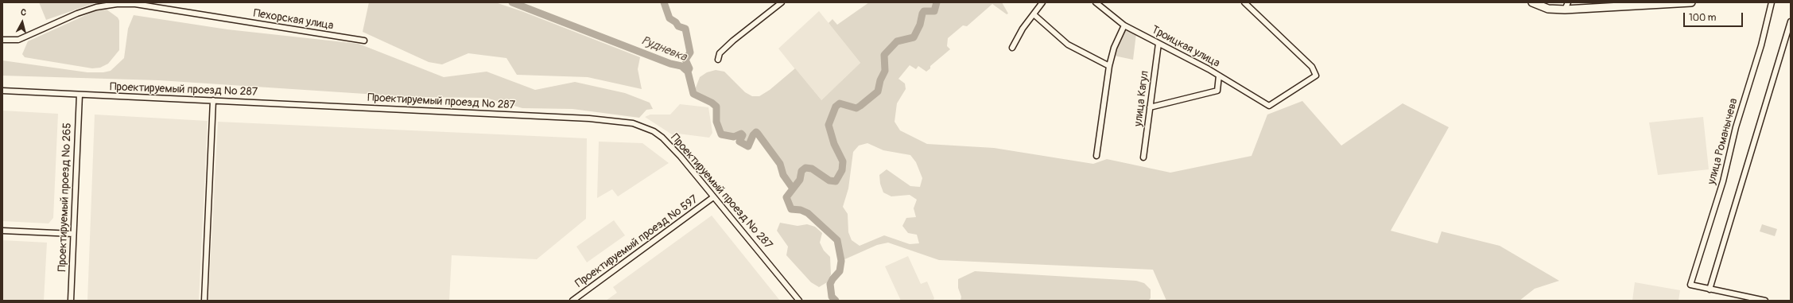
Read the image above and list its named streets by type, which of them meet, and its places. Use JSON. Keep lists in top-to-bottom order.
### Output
{
  "streets": {
    "street": [
      "Пехорская улица",
      "Троицкая улица",
      "Проектируемый проезд № 287",
      "улица Кагул",
      "улица Романычева",
      "Проектируемый проезд № 265",
      "Проектируемый проезд № 597"
    ]
  },
  "crossings": [
    ["Троицкая улица", "улица Кагул"],
    ["Проектируемый проезд № 287", "Проектируемый проезд № 265"],
    ["Проектируемый проезд № 287", "Проектируемый проезд № 597"]
  ],
  "water": ["Рудневка"],
  "scale_bar": "100 m",
  "north": "top"
}
